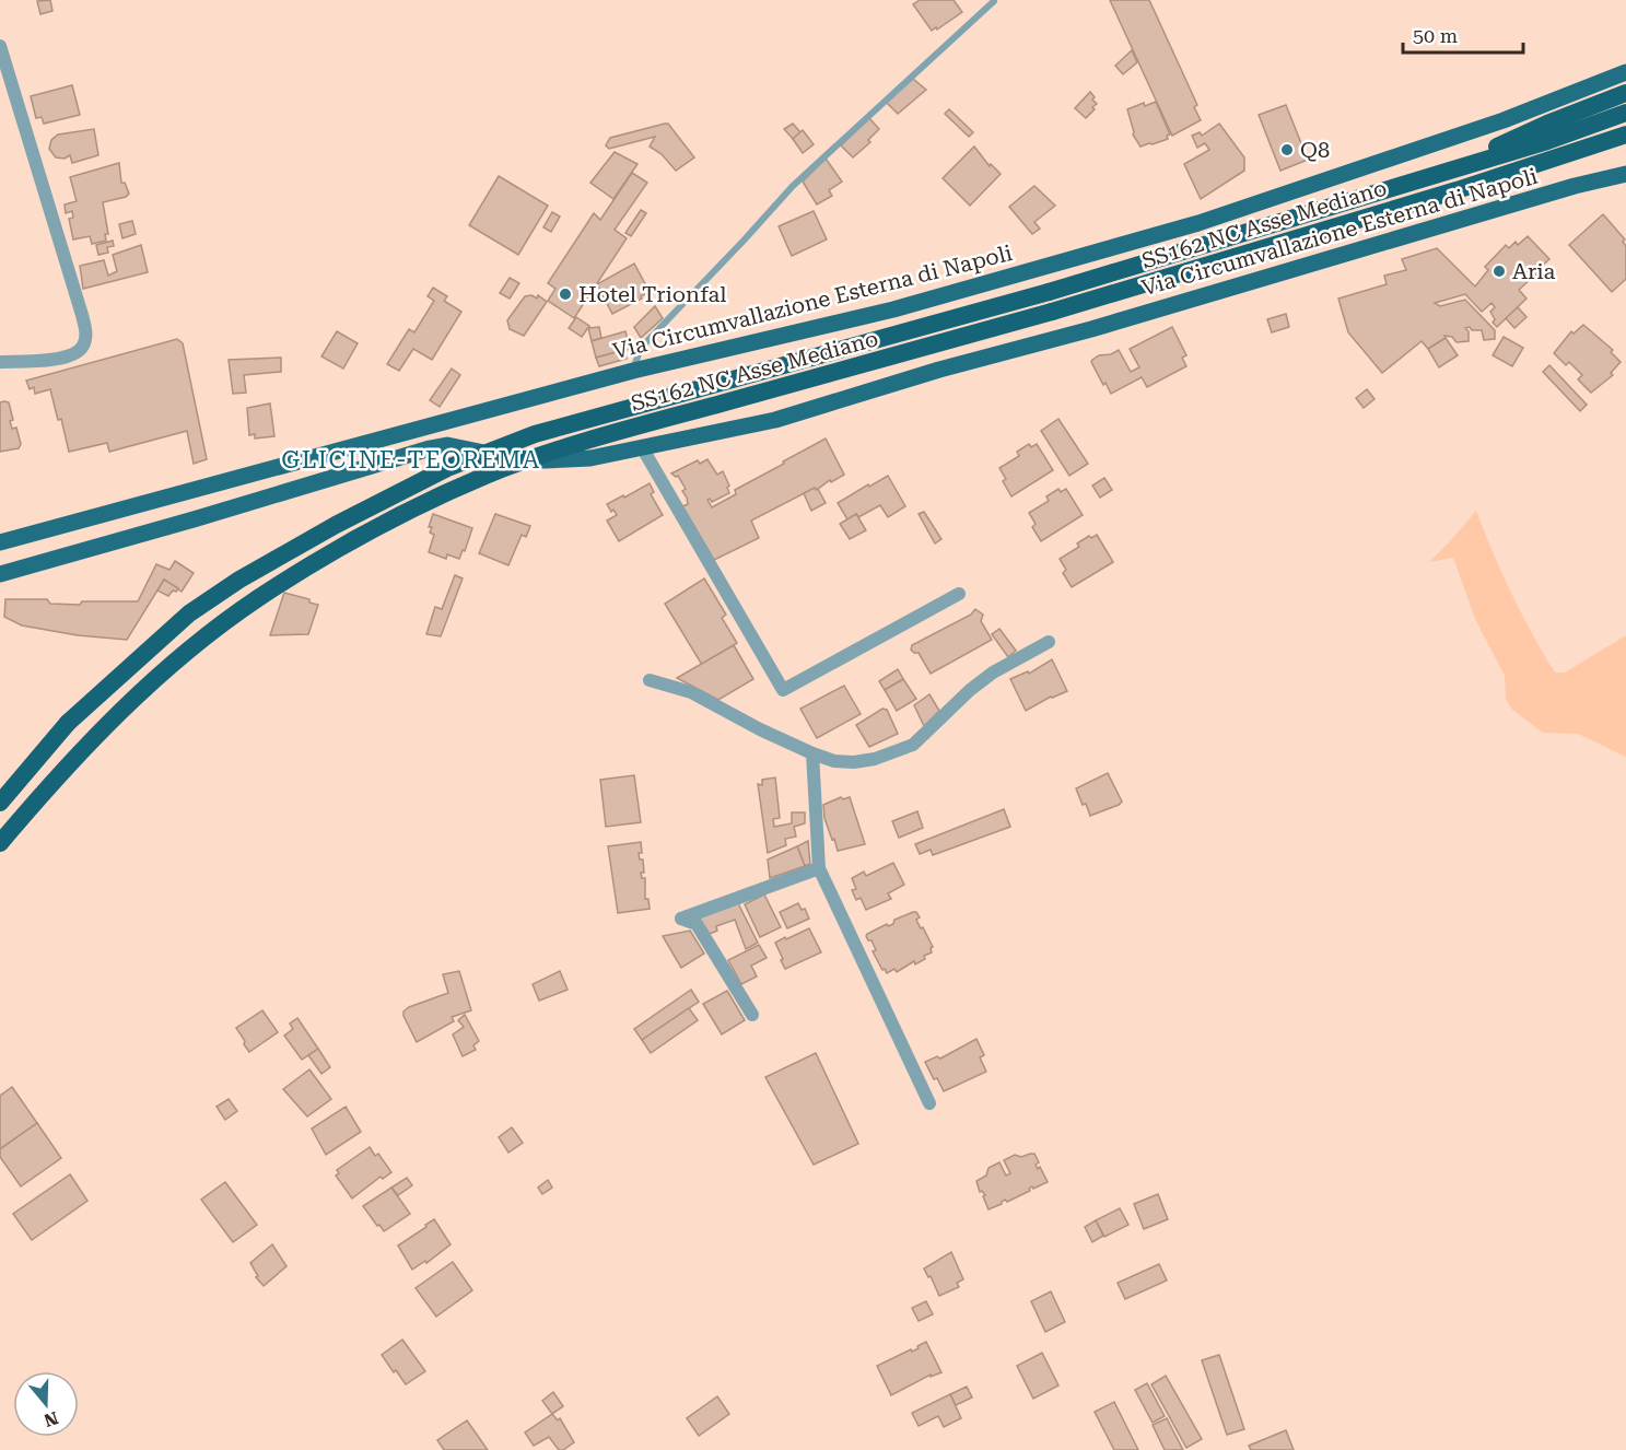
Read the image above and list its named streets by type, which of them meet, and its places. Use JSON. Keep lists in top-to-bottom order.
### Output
{
  "streets": {
    "highway": ["SS162 NC Asse Mediano"],
    "main road": ["Via Circumvallazione Esterna di Napoli"]
  },
  "districts": ["GLICINE-TEOREMA"],
  "places": ["Q8", "Aria", "Hotel Trionfal"],
  "scale_bar": "50 m",
  "north": "bottom"
}
